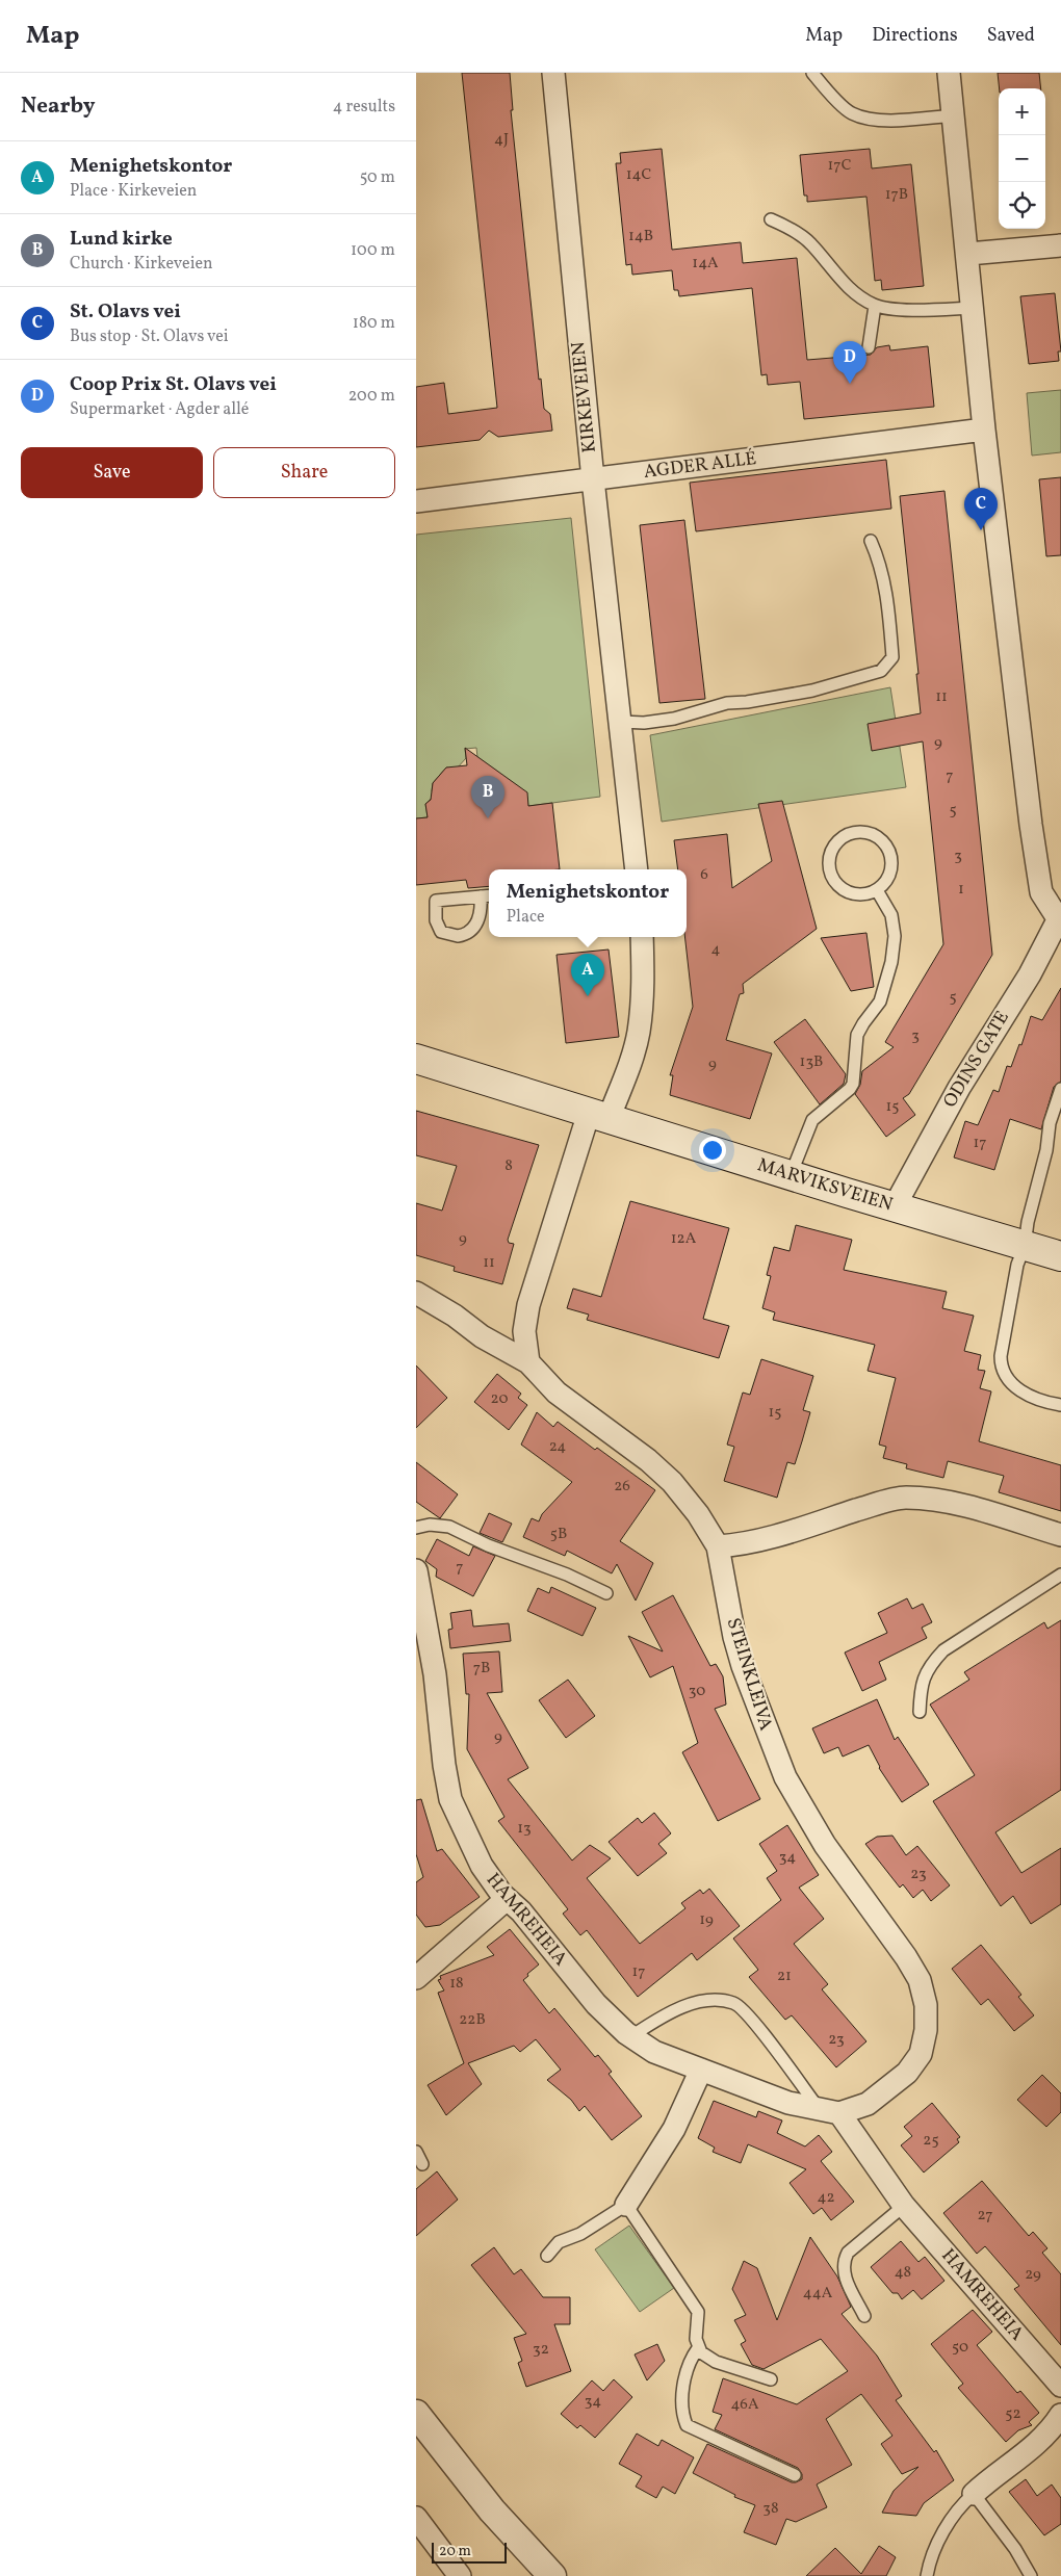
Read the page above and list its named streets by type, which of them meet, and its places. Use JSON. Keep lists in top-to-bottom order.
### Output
{
  "streets": {
    "main road": ["MARVIKSVEIEN"],
    "street": [
      "KIRKEVEIEN",
      "AGDER ALLÉ",
      "ODINS GATE",
      "STEINKLEIVA",
      "HAMREHEIA"
    ]
  },
  "crossings": [
    ["KIRKEVEIEN", "AGDER ALLÉ"],
    ["ODINS GATE", "MARVIKSVEIEN"],
    ["STEINKLEIVA", "HAMREHEIA"]
  ],
  "house_numbers": [
    "4J",
    "17C",
    "14C",
    "17B",
    "14B",
    "14A",
    "11",
    "9",
    "7",
    "5",
    "3",
    "6",
    "1",
    "4",
    "5",
    "3",
    "13B",
    "9",
    "15",
    "17",
    "8",
    "9",
    "12A",
    "11",
    "20",
    "15",
    "24",
    "26",
    "5B",
    "7",
    "7B",
    "30",
    "9",
    "13",
    "34",
    "23",
    "19",
    "17",
    "21",
    "18",
    "22B",
    "23",
    "25",
    "42",
    "27",
    "48",
    "29",
    "44A",
    "50",
    "32",
    "34",
    "46A",
    "52",
    "38"
  ],
  "scale_bar": "20 m",
  "page": {
    "header": "Map",
    "nav": ["Map", "Directions", "Saved"],
    "heading": ["Nearby", "4 results"],
    "map_buttons": ["+", "−"],
    "list": [
      {
        "mark": "A",
        "name": "Menighetskontor",
        "note": "Place · Kirkeveien",
        "value": "50 m"
      },
      {
        "mark": "B",
        "name": "Lund kirke",
        "note": "Church · Kirkeveien",
        "value": "100 m"
      },
      {
        "mark": "C",
        "name": "St. Olavs vei",
        "note": "Bus stop · St. Olavs vei",
        "value": "180 m"
      },
      {
        "mark": "D",
        "name": "Coop Prix St. Olavs vei",
        "note": "Supermarket · Agder allé",
        "value": "200 m"
      }
    ],
    "pins": [
      "D",
      "C",
      "B",
      "A"
    ],
    "buttons": ["Save", "Share"],
    "popup": ["Menighetskontor", "Place"],
    "scale": "20 m"
  }
}
